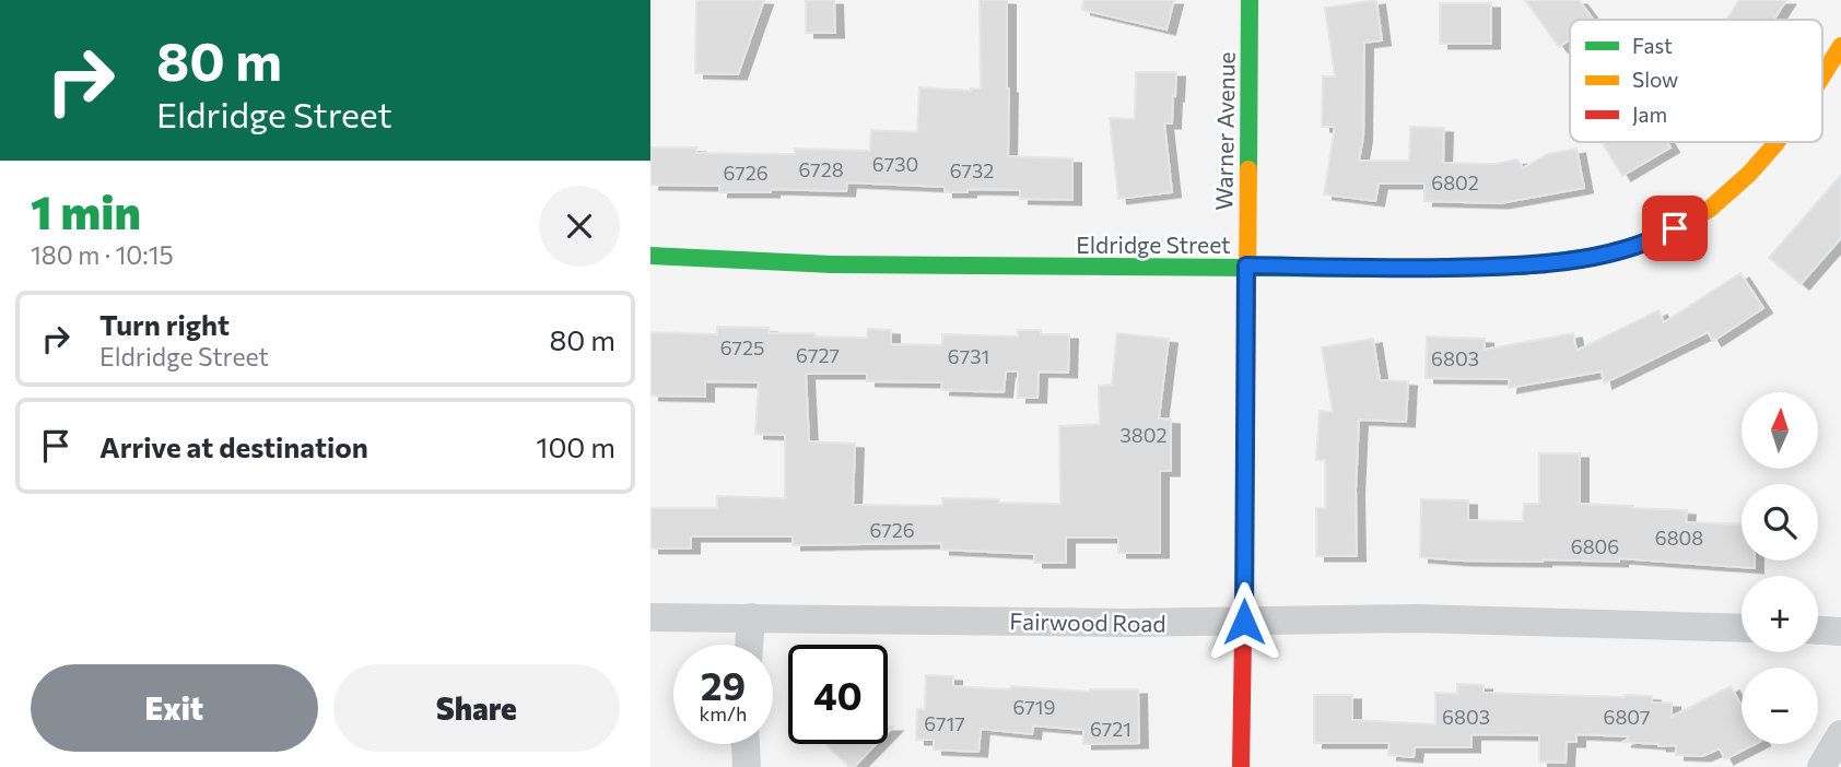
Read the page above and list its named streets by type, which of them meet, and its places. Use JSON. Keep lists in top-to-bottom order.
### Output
{
  "streets": {
    "street": ["Warner Avenue", "Eldridge Street", "Fairwood Road"]
  },
  "crossings": [
    ["Warner Avenue", "Eldridge Street"],
    ["Warner Avenue", "Fairwood Road"]
  ],
  "house_numbers": [
    "6730",
    "6728",
    "6732",
    "6726",
    "6802",
    "6725",
    "6727",
    "6731",
    "6803",
    "3802",
    "6726",
    "6808",
    "6806",
    "6719",
    "6803",
    "6807",
    "6717",
    "6721"
  ],
  "legend": ["Fast", "Slow", "Jam"],
  "north": "top",
  "page": {
    "turn": ["80 m", "Eldridge Street"],
    "heading": ["1 min", "180 m · 10:15"],
    "list": [
      {
        "name": "Turn right",
        "note": "Eldridge Street",
        "value": "80 m"
      },
      {
        "name": "Arrive at destination",
        "value": "100 m"
      }
    ],
    "map_buttons": ["+", "−"],
    "speed": "29 km/h",
    "limit": "40",
    "buttons": ["Exit", "Share"]
  }
}
